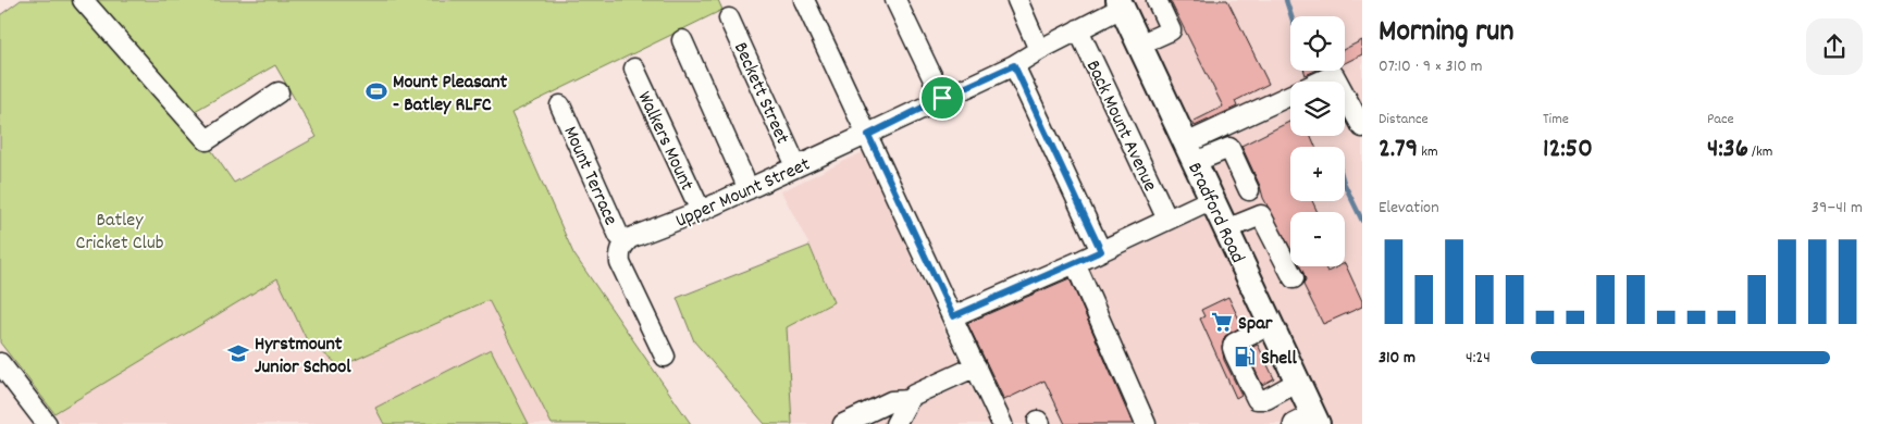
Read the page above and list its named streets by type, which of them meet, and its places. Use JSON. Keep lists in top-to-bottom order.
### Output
{
  "streets": {
    "main road": ["Bradford Road"],
    "street": [
      "Beckett Street",
      "Back Mount Avenue",
      "Walkers Mount",
      "Mount Terrace",
      "Upper Mount Street"
    ]
  },
  "crossings": [
    ["Beckett Street", "Upper Mount Street"],
    ["Back Mount Avenue", "Upper Mount Street"],
    ["Walkers Mount", "Upper Mount Street"],
    ["Mount Terrace", "Upper Mount Street"],
    ["Upper Mount Street", "Bradford Road"]
  ],
  "parks": ["Batley Cricket Club"],
  "places": {
    "sports": ["Mount Pleasant - Batley RLFC"],
    "supermarket": ["Spar"],
    "school or university": ["Hyrstmount Junior School"],
    "fuel station": ["Shell"]
  },
  "page": {
    "heading": ["Morning run", "07:10 · 9 × 310 m"],
    "map_buttons": ["+", "−"],
    "stats": [
      ["Distance", "2.79 km"],
      ["Time", "12:50"],
      ["Pace", "4:36 /km"]
    ],
    "chart": ["Elevation", "39–41 m"],
    "list": [
      {
        "name": "310 m",
        "note": "4:24"
      }
    ]
  }
}
